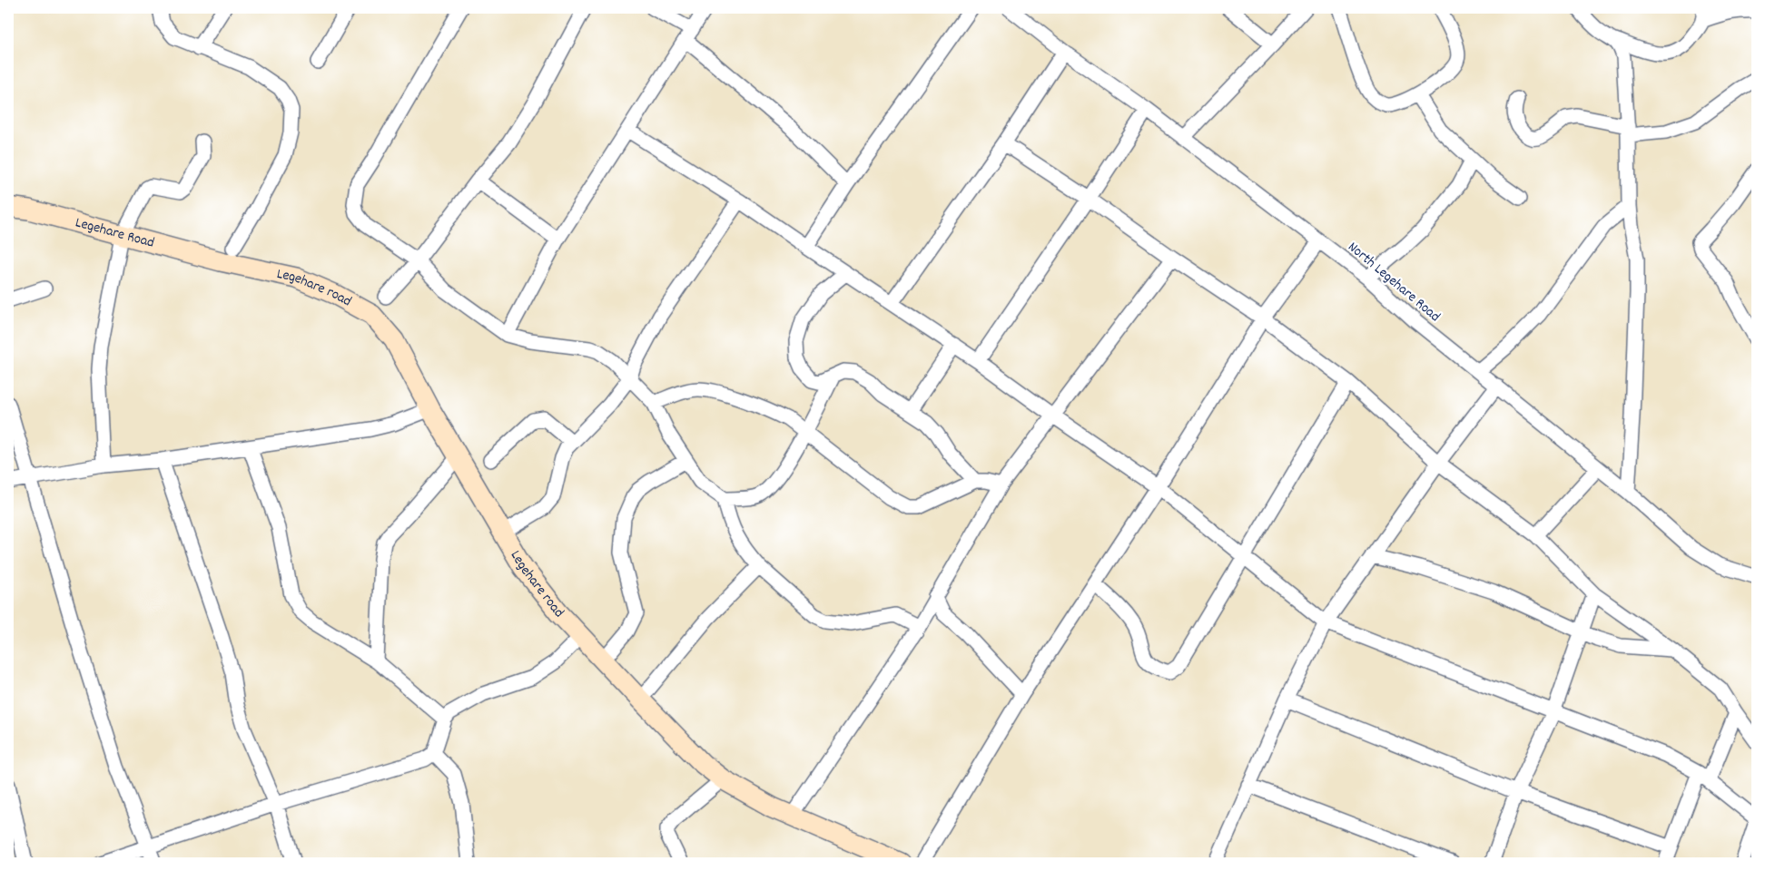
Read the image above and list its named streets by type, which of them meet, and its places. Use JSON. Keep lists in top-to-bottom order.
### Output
{
  "streets": {
    "main road": ["Legehare Road", "Legehare road"],
    "street": ["North Legehare Road"]
  },
  "crossings": [
    ["Legehare Road", "Legehare road"]
  ]
}
